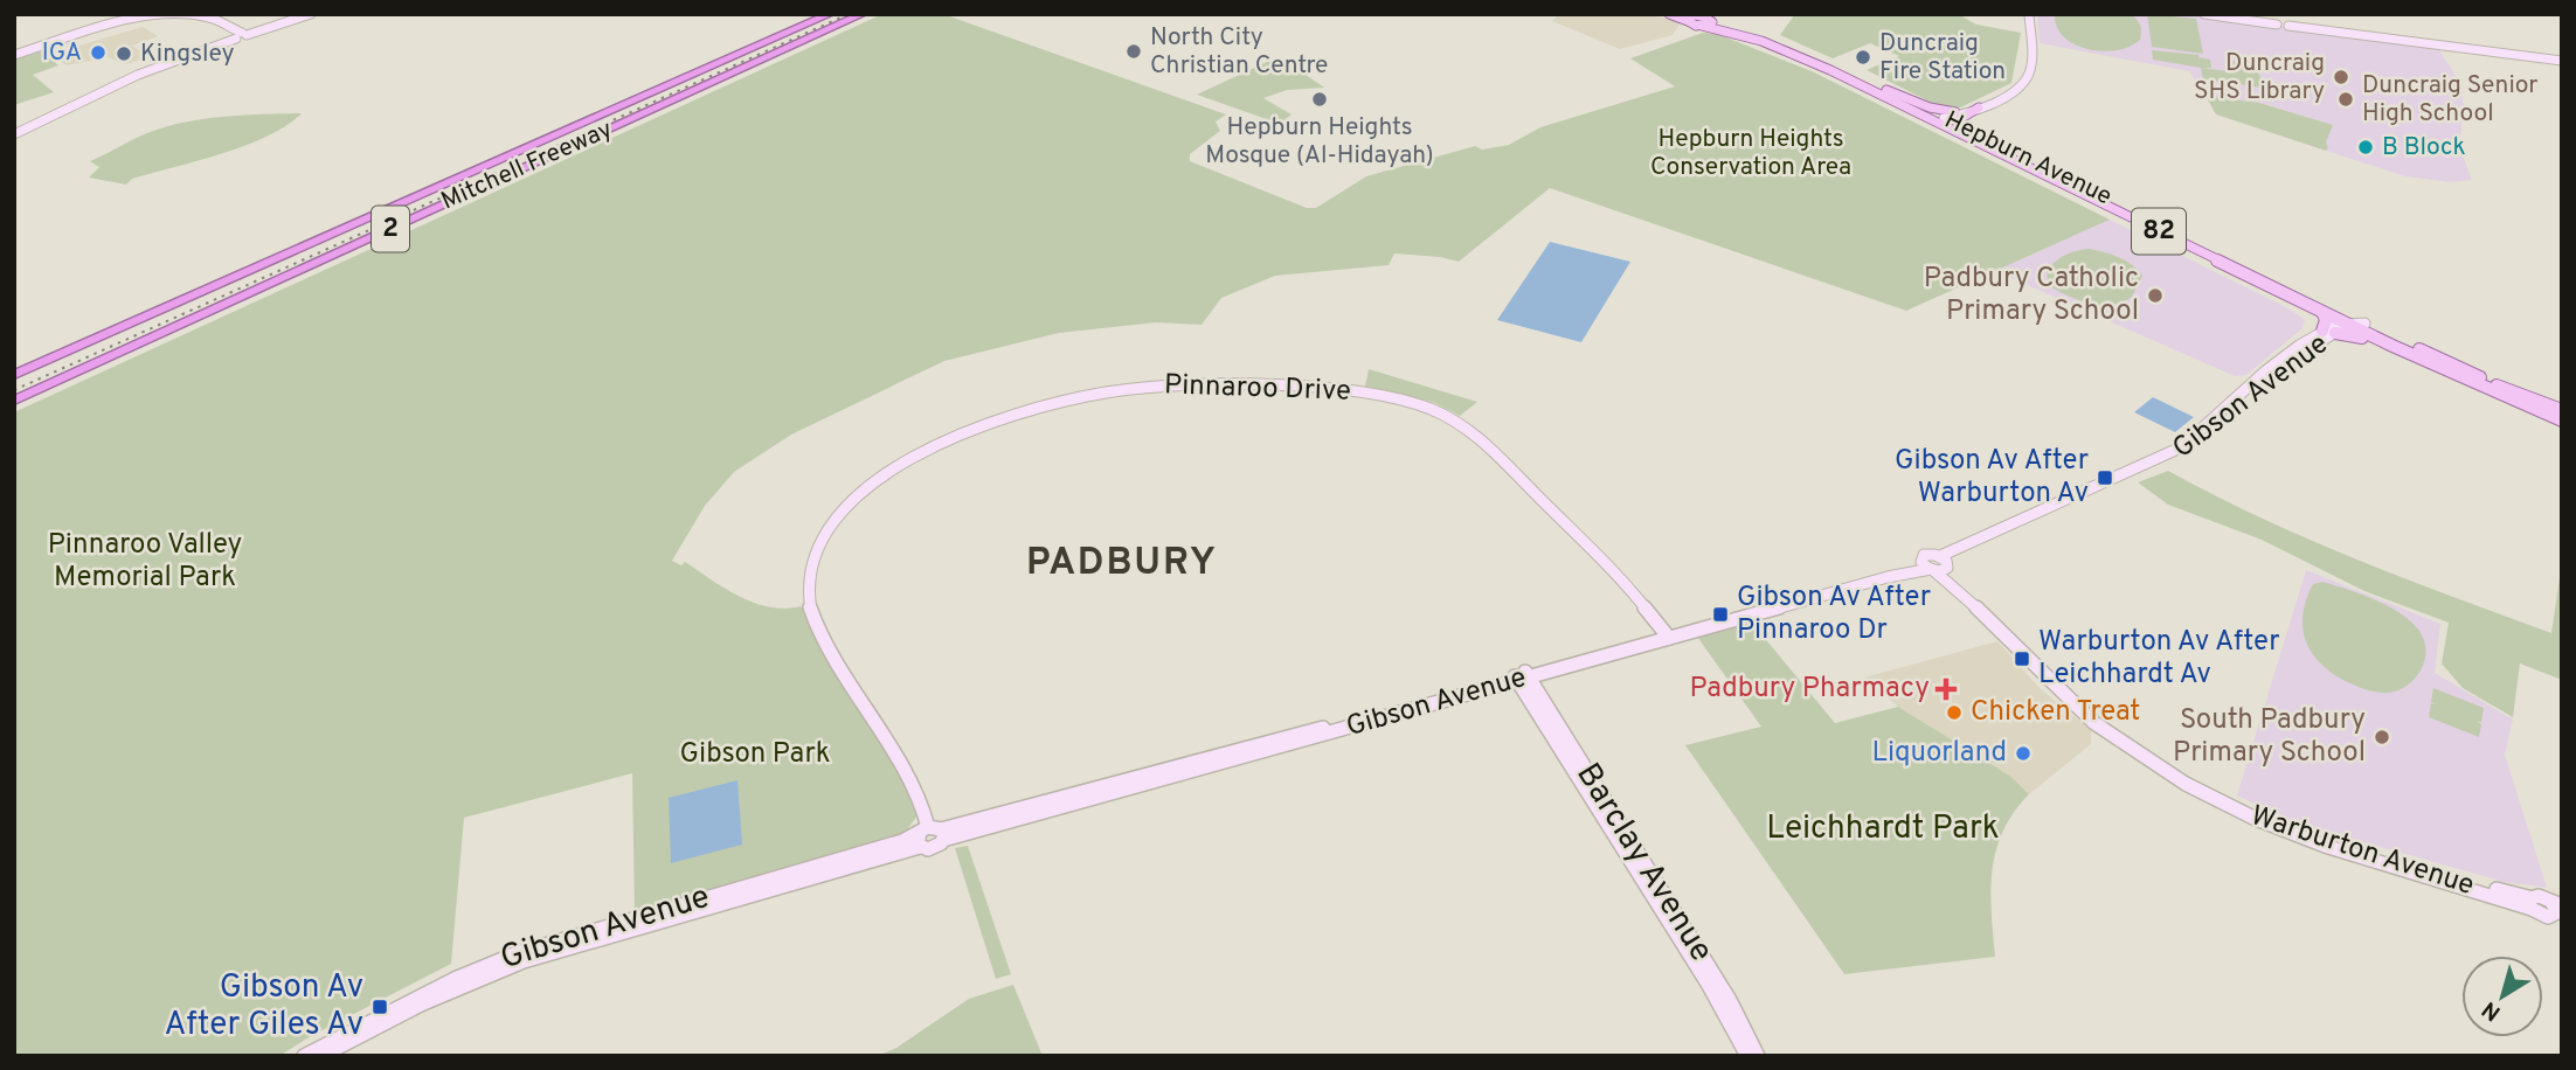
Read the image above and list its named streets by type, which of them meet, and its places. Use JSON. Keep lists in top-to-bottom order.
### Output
{
  "streets": {
    "highway": ["Mitchell Freeway", "2"],
    "main road": ["Hepburn Avenue", "82"],
    "street": [
      "Pinnaroo Drive",
      "Gibson Avenue",
      "Warburton Avenue",
      "Barclay Avenue"
    ]
  },
  "crossings": [
    ["Hepburn Avenue", "Gibson Avenue"],
    ["Pinnaroo Drive", "Gibson Avenue"],
    ["Gibson Avenue", "Warburton Avenue"],
    ["Gibson Avenue", "Barclay Avenue"]
  ],
  "districts": ["PADBURY"],
  "parks": [
    "Hepburn Heights Conservation Area",
    "Pinnaroo Valley Memorial Park",
    "Gibson Park",
    "Leichhardt Park"
  ],
  "places": {
    "other": [
      "North City Christian Centre",
      "IGA",
      "Kingsley",
      "Duncraig Fire Station",
      "Duncraig SHS Library",
      "Hepburn Heights Mosque (Al-Hidayah)",
      "Duncraig Senior High School",
      "B Block",
      "Padbury Catholic Primary School",
      "Chicken Treat",
      "South Padbury Primary School",
      "Liquorland"
    ],
    "transit": [
      "Gibson Av After Warburton Av",
      "Gibson Av After Pinnaroo Dr",
      "Warburton Av After Leichhardt Av",
      "Gibson Av After Giles Av"
    ],
    "health": ["Padbury Pharmacy"]
  },
  "north": "bottom left"
}
